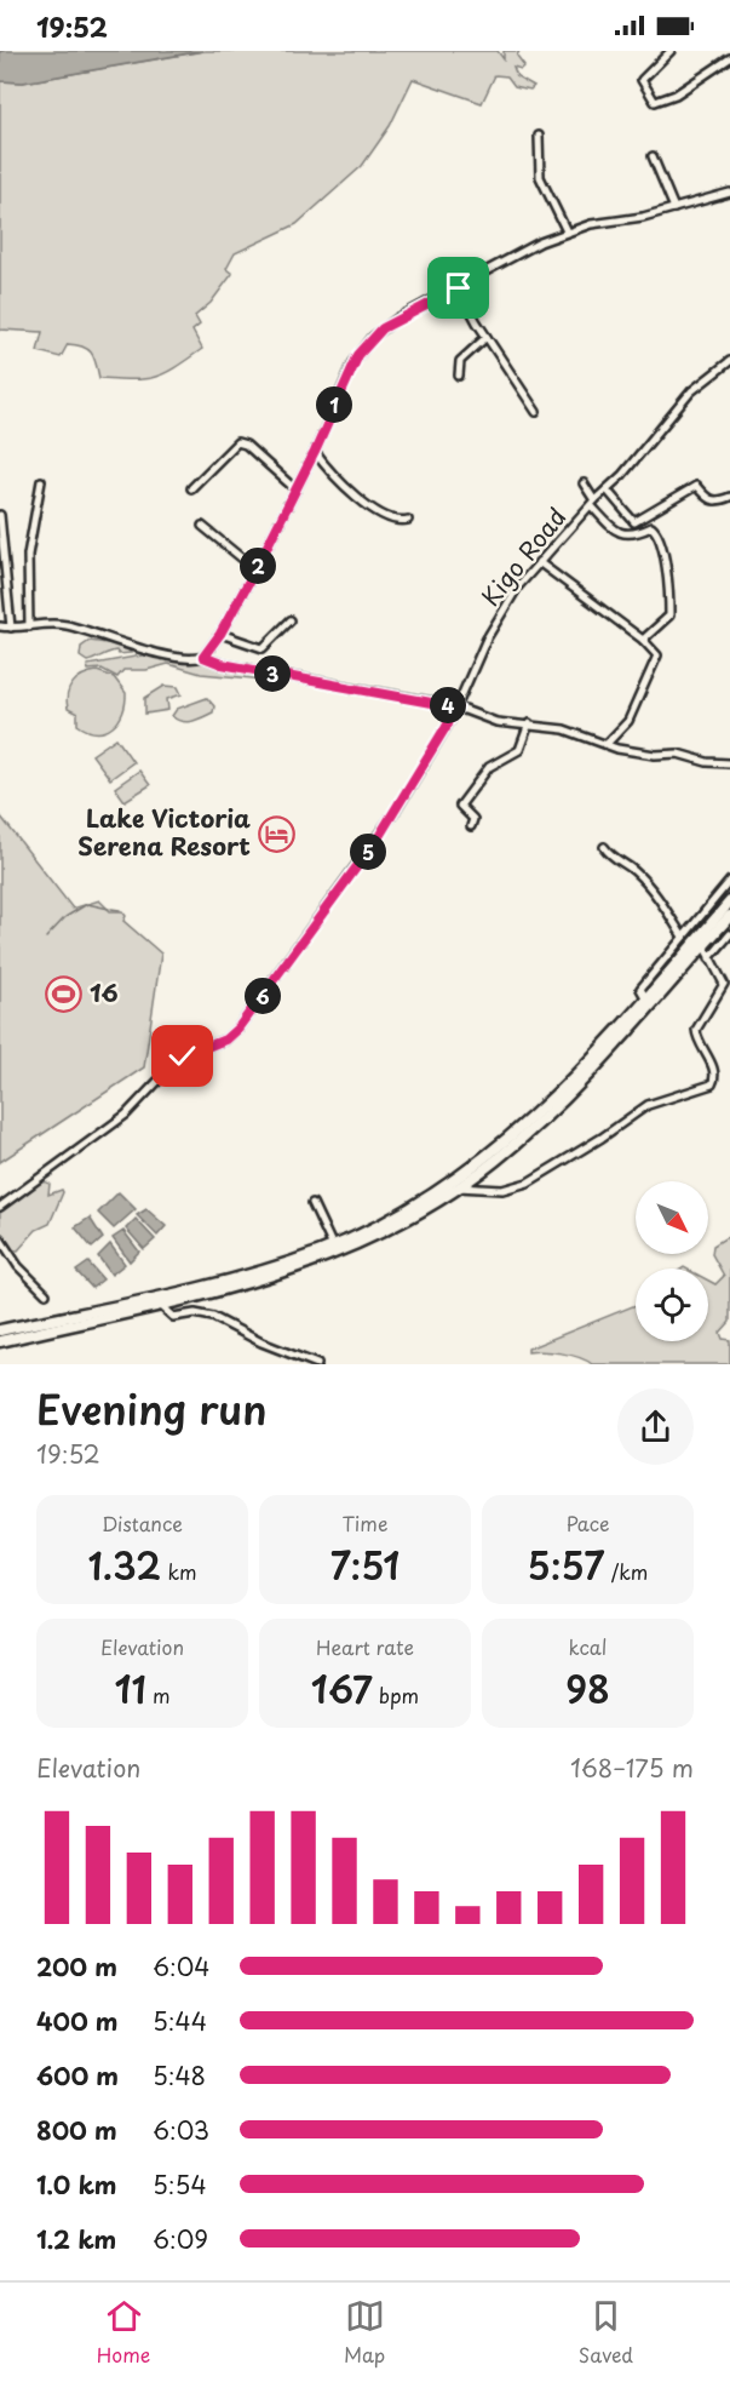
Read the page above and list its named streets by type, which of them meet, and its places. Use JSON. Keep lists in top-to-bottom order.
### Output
{
  "streets": {
    "street": ["Kigo Road"]
  },
  "places": {
    "hotel": ["Lake Victoria Serena Resort"],
    "sports": ["16"]
  },
  "north": "bottom right",
  "page": {
    "status": "19:52",
    "pins": [
      "1",
      "2",
      "3",
      "4",
      "5",
      "6"
    ],
    "heading": ["Evening run", "19:52"],
    "stats": [
      ["Distance", "1.32 km"],
      ["Time", "7:51"],
      ["Pace", "5:57 /km"],
      ["Elevation", "11 m"],
      ["Heart rate", "167 bpm"],
      ["kcal", "98"]
    ],
    "chart": ["Elevation", "168–175 m"],
    "list": [
      {
        "name": "200 m",
        "note": "6:04"
      },
      {
        "name": "400 m",
        "note": "5:44"
      },
      {
        "name": "600 m",
        "note": "5:48"
      },
      {
        "name": "800 m",
        "note": "6:03"
      },
      {
        "name": "1.0 km",
        "note": "5:54"
      },
      {
        "name": "1.2 km",
        "note": "6:09"
      }
    ],
    "tabs": ["Home", "Map", "Saved"]
  }
}
